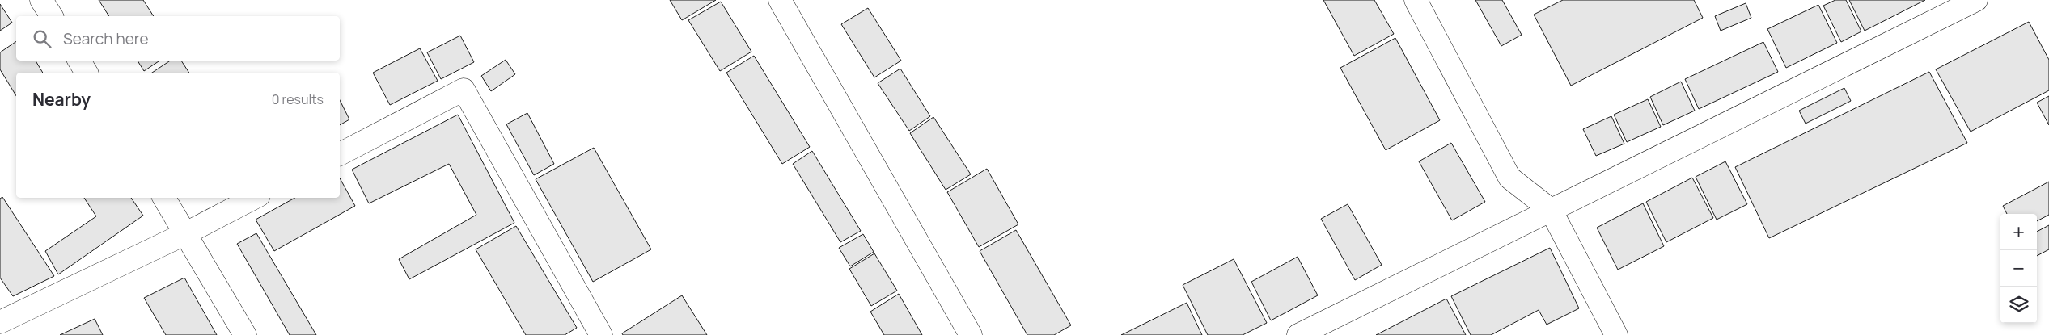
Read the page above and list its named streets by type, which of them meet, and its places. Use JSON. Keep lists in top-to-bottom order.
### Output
{
  "page": {
    "search": "Search here",
    "heading": ["Nearby", "0 results"],
    "map_buttons": ["+", "−"]
  }
}
